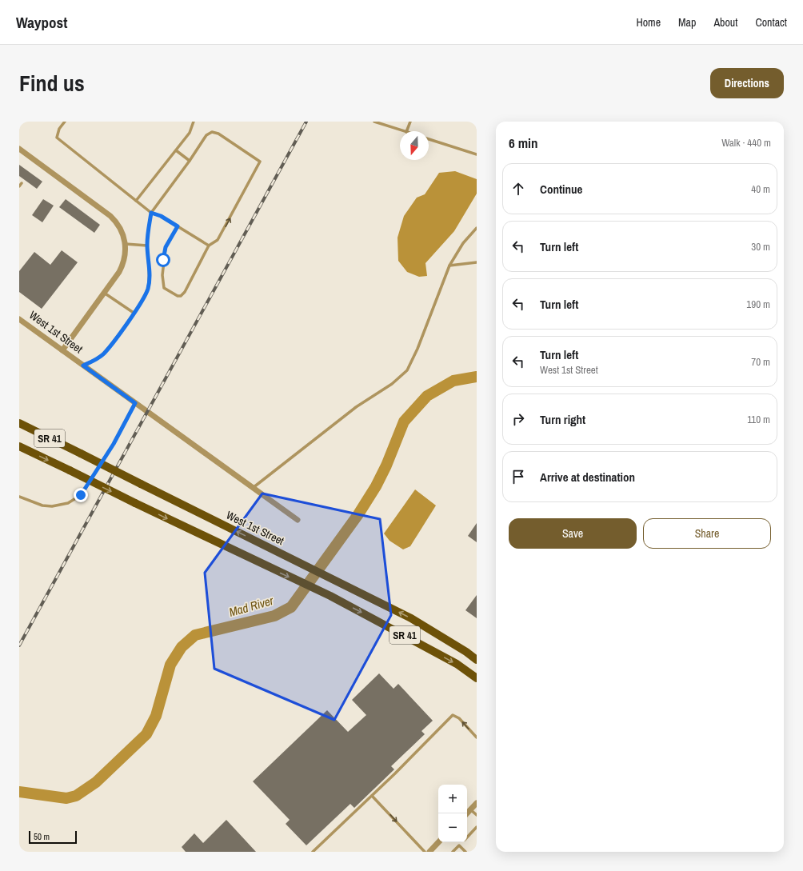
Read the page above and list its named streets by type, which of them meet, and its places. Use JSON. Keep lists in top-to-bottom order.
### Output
{
  "streets": {
    "main road": ["West 1st Street", "SR 41"]
  },
  "water": ["Mad River"],
  "scale_bar": "50 m",
  "north": "bottom",
  "page": {
    "header": "Waypost",
    "nav": [
      "Home",
      "Map",
      "About",
      "Contact"
    ],
    "title": "Find us",
    "buttons": [
      "Directions",
      ["Save", "Share"]
    ],
    "heading": ["6 min", "Walk · 440 m"],
    "list": [
      ["Continue", "40 m"],
      ["Turn left", "30 m"],
      ["Turn left", "190 m"],
      ["Turn left", "West 1st Street", "70 m"],
      ["Turn right", "110 m"],
      "Arrive at destination"
    ],
    "map_buttons": ["+", "−"],
    "scale": "50 m"
  }
}
